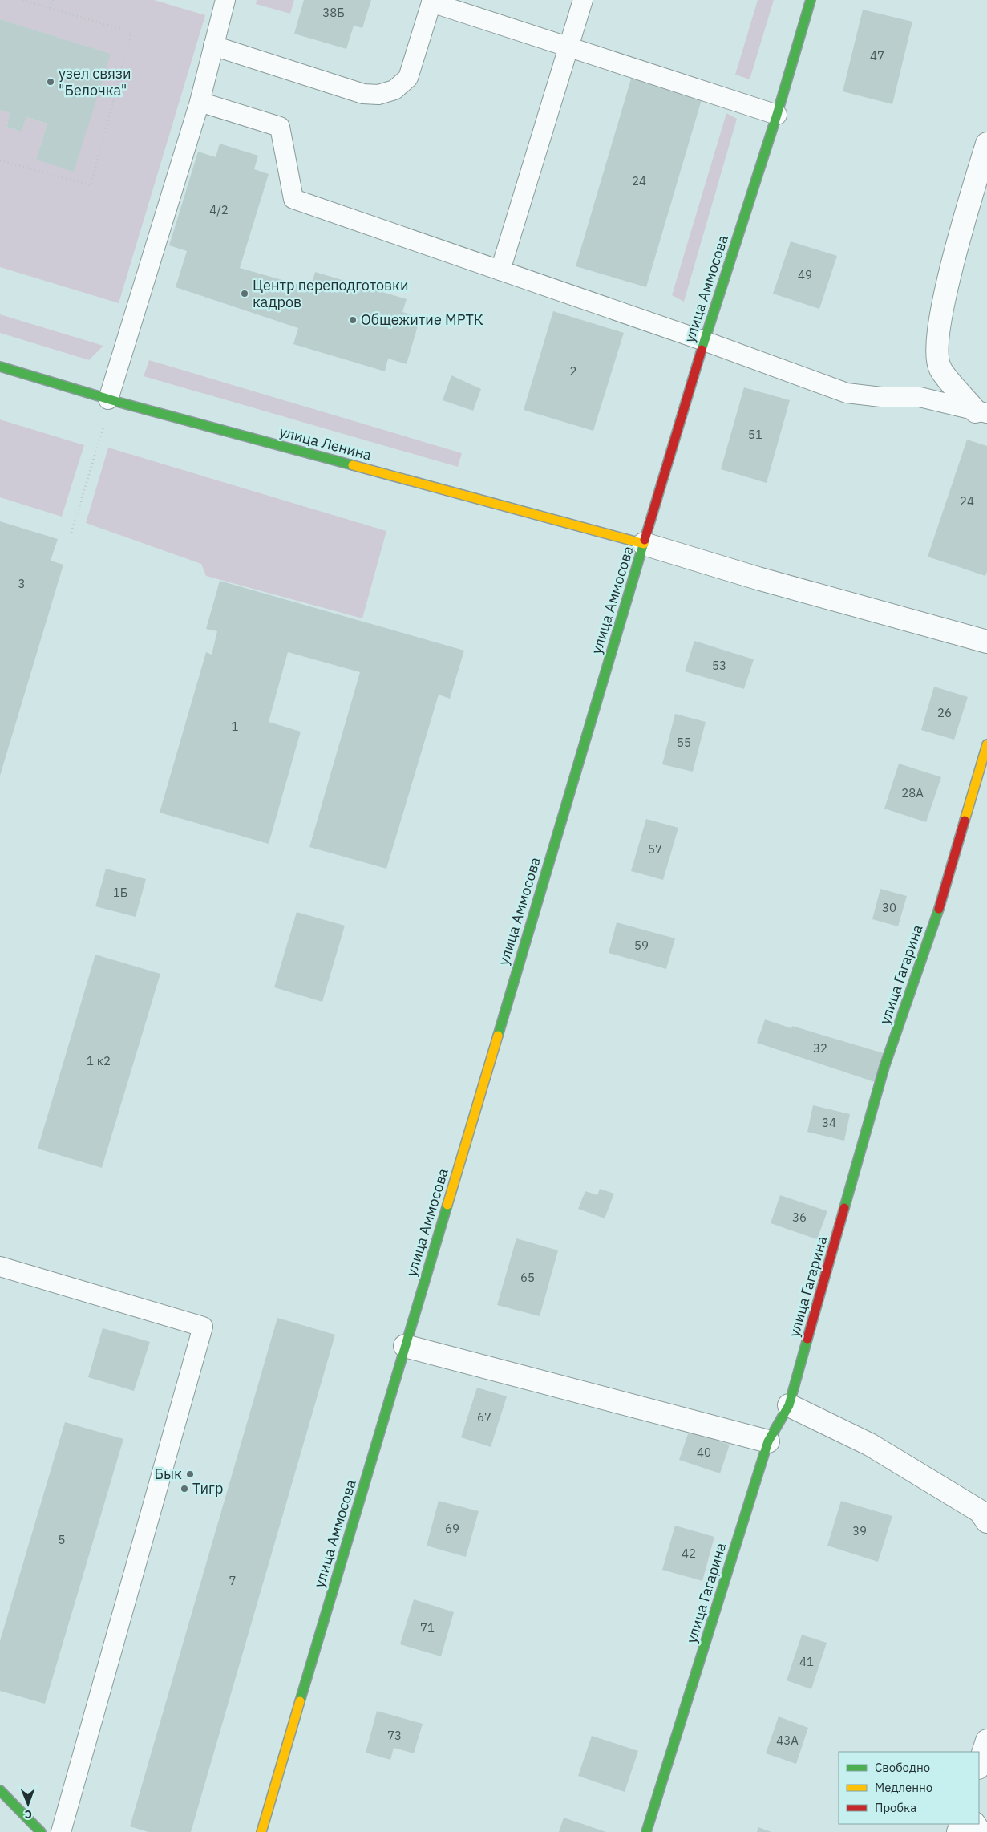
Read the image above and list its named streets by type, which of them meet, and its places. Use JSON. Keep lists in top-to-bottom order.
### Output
{
  "streets": {
    "main road": ["улица Аммосова", "улица Ленина", "улица Гагарина"]
  },
  "crossings": [
    ["улица Аммосова", "улица Ленина"]
  ],
  "places": [
    "узел связи \"Белочка\"",
    "Центр переподготовки кадров",
    "Общежитие МРТК",
    "Бык",
    "Тигр"
  ],
  "house_numbers": [
    "38Б",
    "47",
    "24",
    "4/2",
    "49",
    "2",
    "51",
    "24",
    "3",
    "53",
    "26",
    "1",
    "55",
    "28А",
    "57",
    "1Б",
    "30",
    "59",
    "32",
    "1 к2",
    "34",
    "36",
    "65",
    "67",
    "40",
    "69",
    "39",
    "5",
    "42",
    "7",
    "71",
    "41",
    "73",
    "43А"
  ],
  "legend": ["Свободно", "Медленно", "Пробка"],
  "north": "bottom"
}
